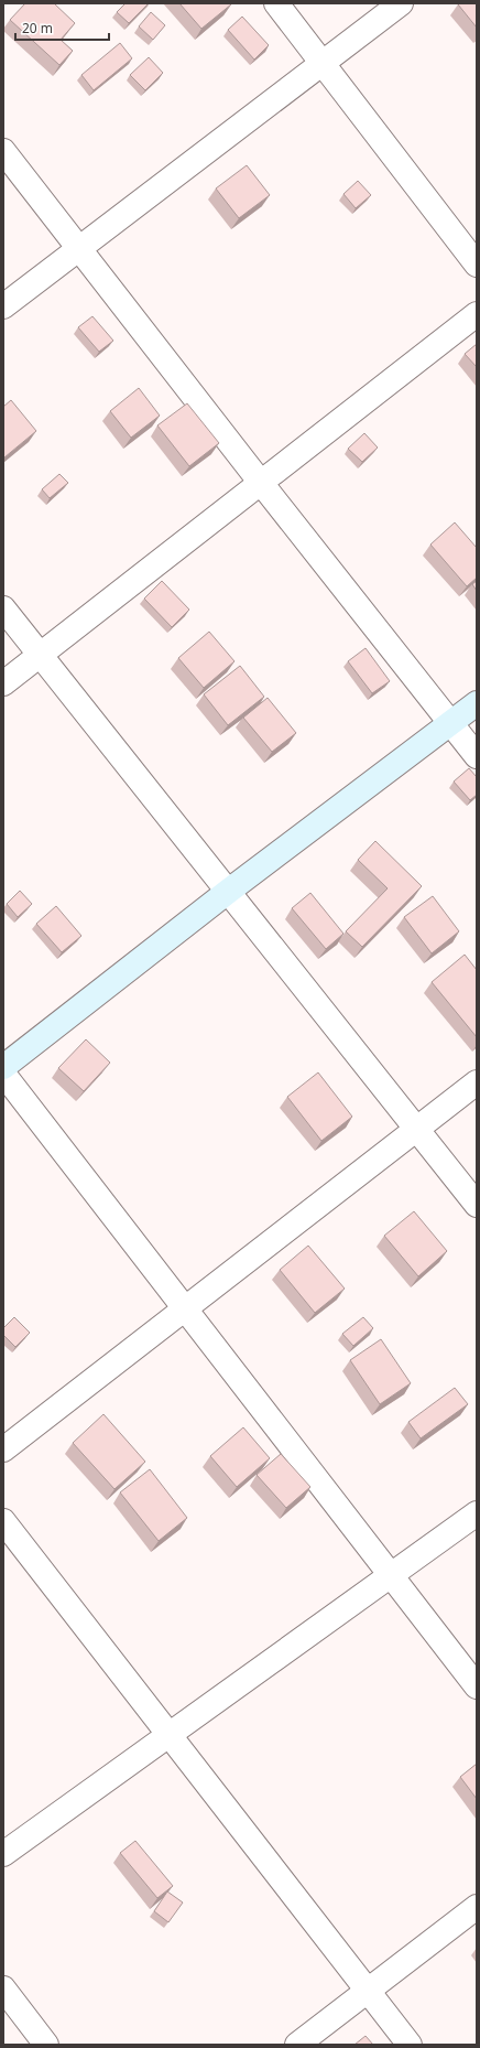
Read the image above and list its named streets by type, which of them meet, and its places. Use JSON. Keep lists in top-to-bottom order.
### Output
{
  "scale_bar": "20 m"
}
